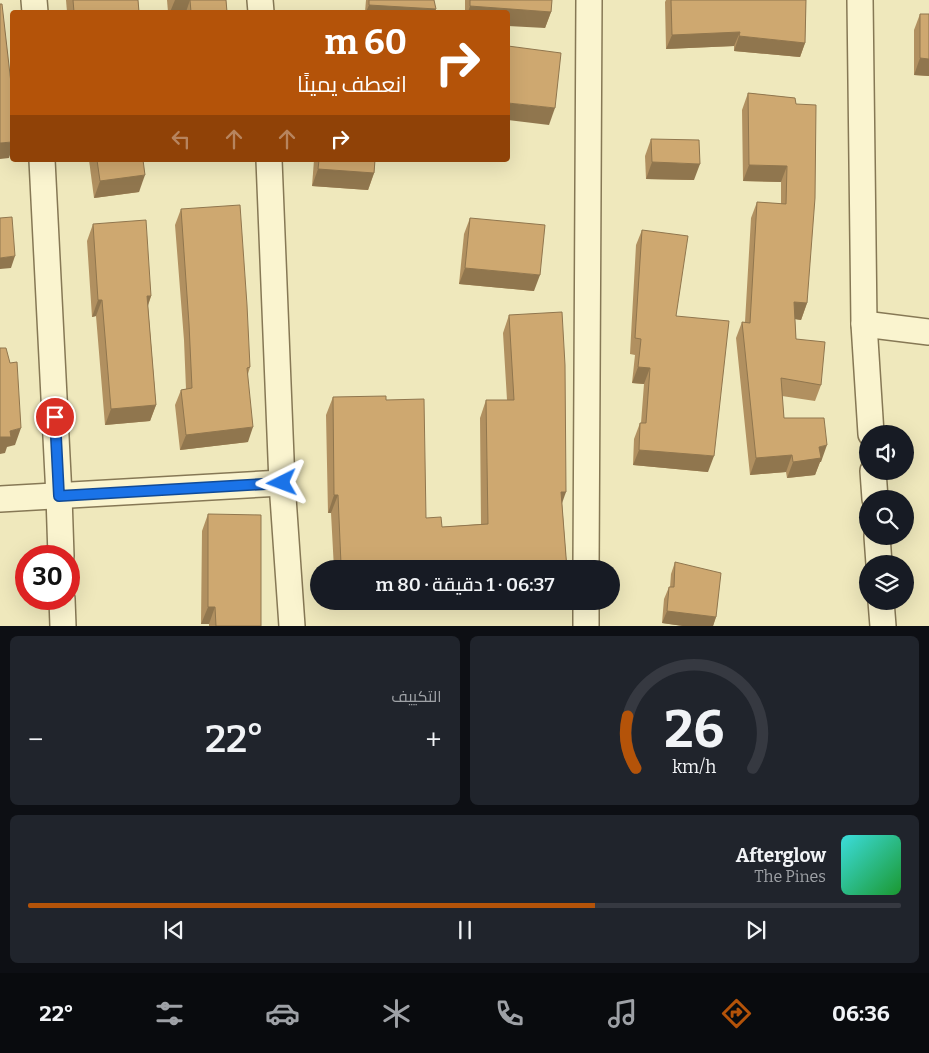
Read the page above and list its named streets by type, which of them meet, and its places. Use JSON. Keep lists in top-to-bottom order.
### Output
{
  "page": {
    "turn": ["60 m", "انعطف يمينًا"],
    "limit": "30",
    "trip": "06:37 · 1 دقيقة · 80 m",
    "tile": "التكييف",
    "heat": ["−", "22°", "+"],
    "song": ["Afterglow", "The Pines"],
    "tabs": ["06:36", "22°"],
    "gauge": ["26", "km/h"]
  }
}
